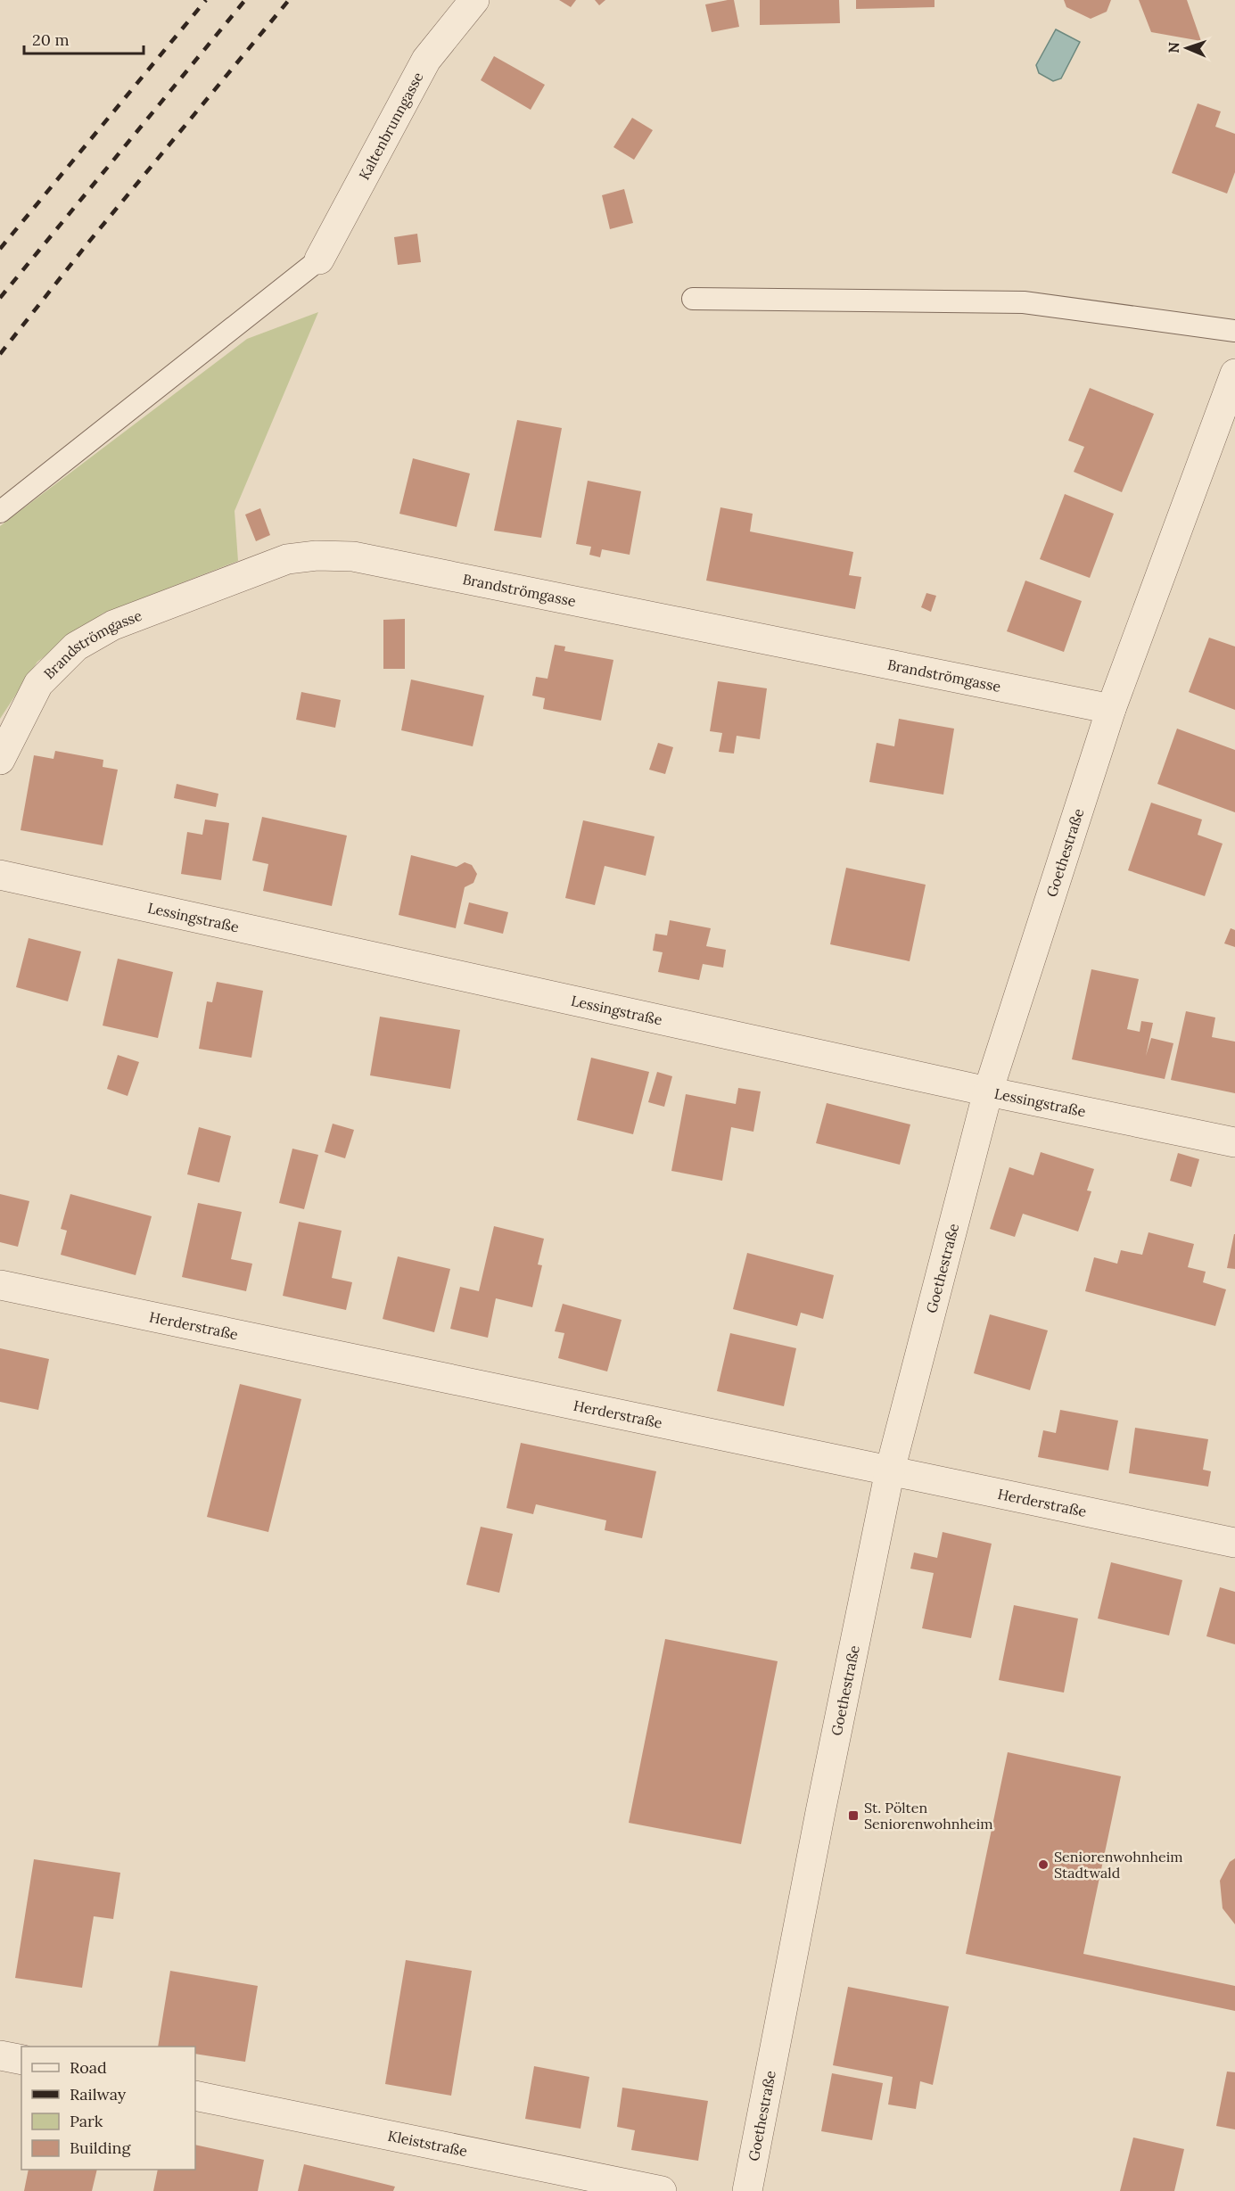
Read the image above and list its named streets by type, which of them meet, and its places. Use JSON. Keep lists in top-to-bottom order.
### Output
{
  "streets": {
    "street": [
      "Kaltenbrunngasse",
      "Brandströmgasse",
      "Goethestraße",
      "Lessingstraße",
      "Herderstraße",
      "Kleiststraße"
    ]
  },
  "crossings": [
    ["Brandströmgasse", "Goethestraße"],
    ["Goethestraße", "Lessingstraße"],
    ["Goethestraße", "Herderstraße"]
  ],
  "places": {
    "transit": ["St. Pölten Seniorenwohnheim"],
    "other": ["Seniorenwohnheim Stadtwald"]
  },
  "legend": [
    "Road",
    "Railway",
    "Park",
    "Building"
  ],
  "scale_bar": "20 m",
  "north": "left"
}
